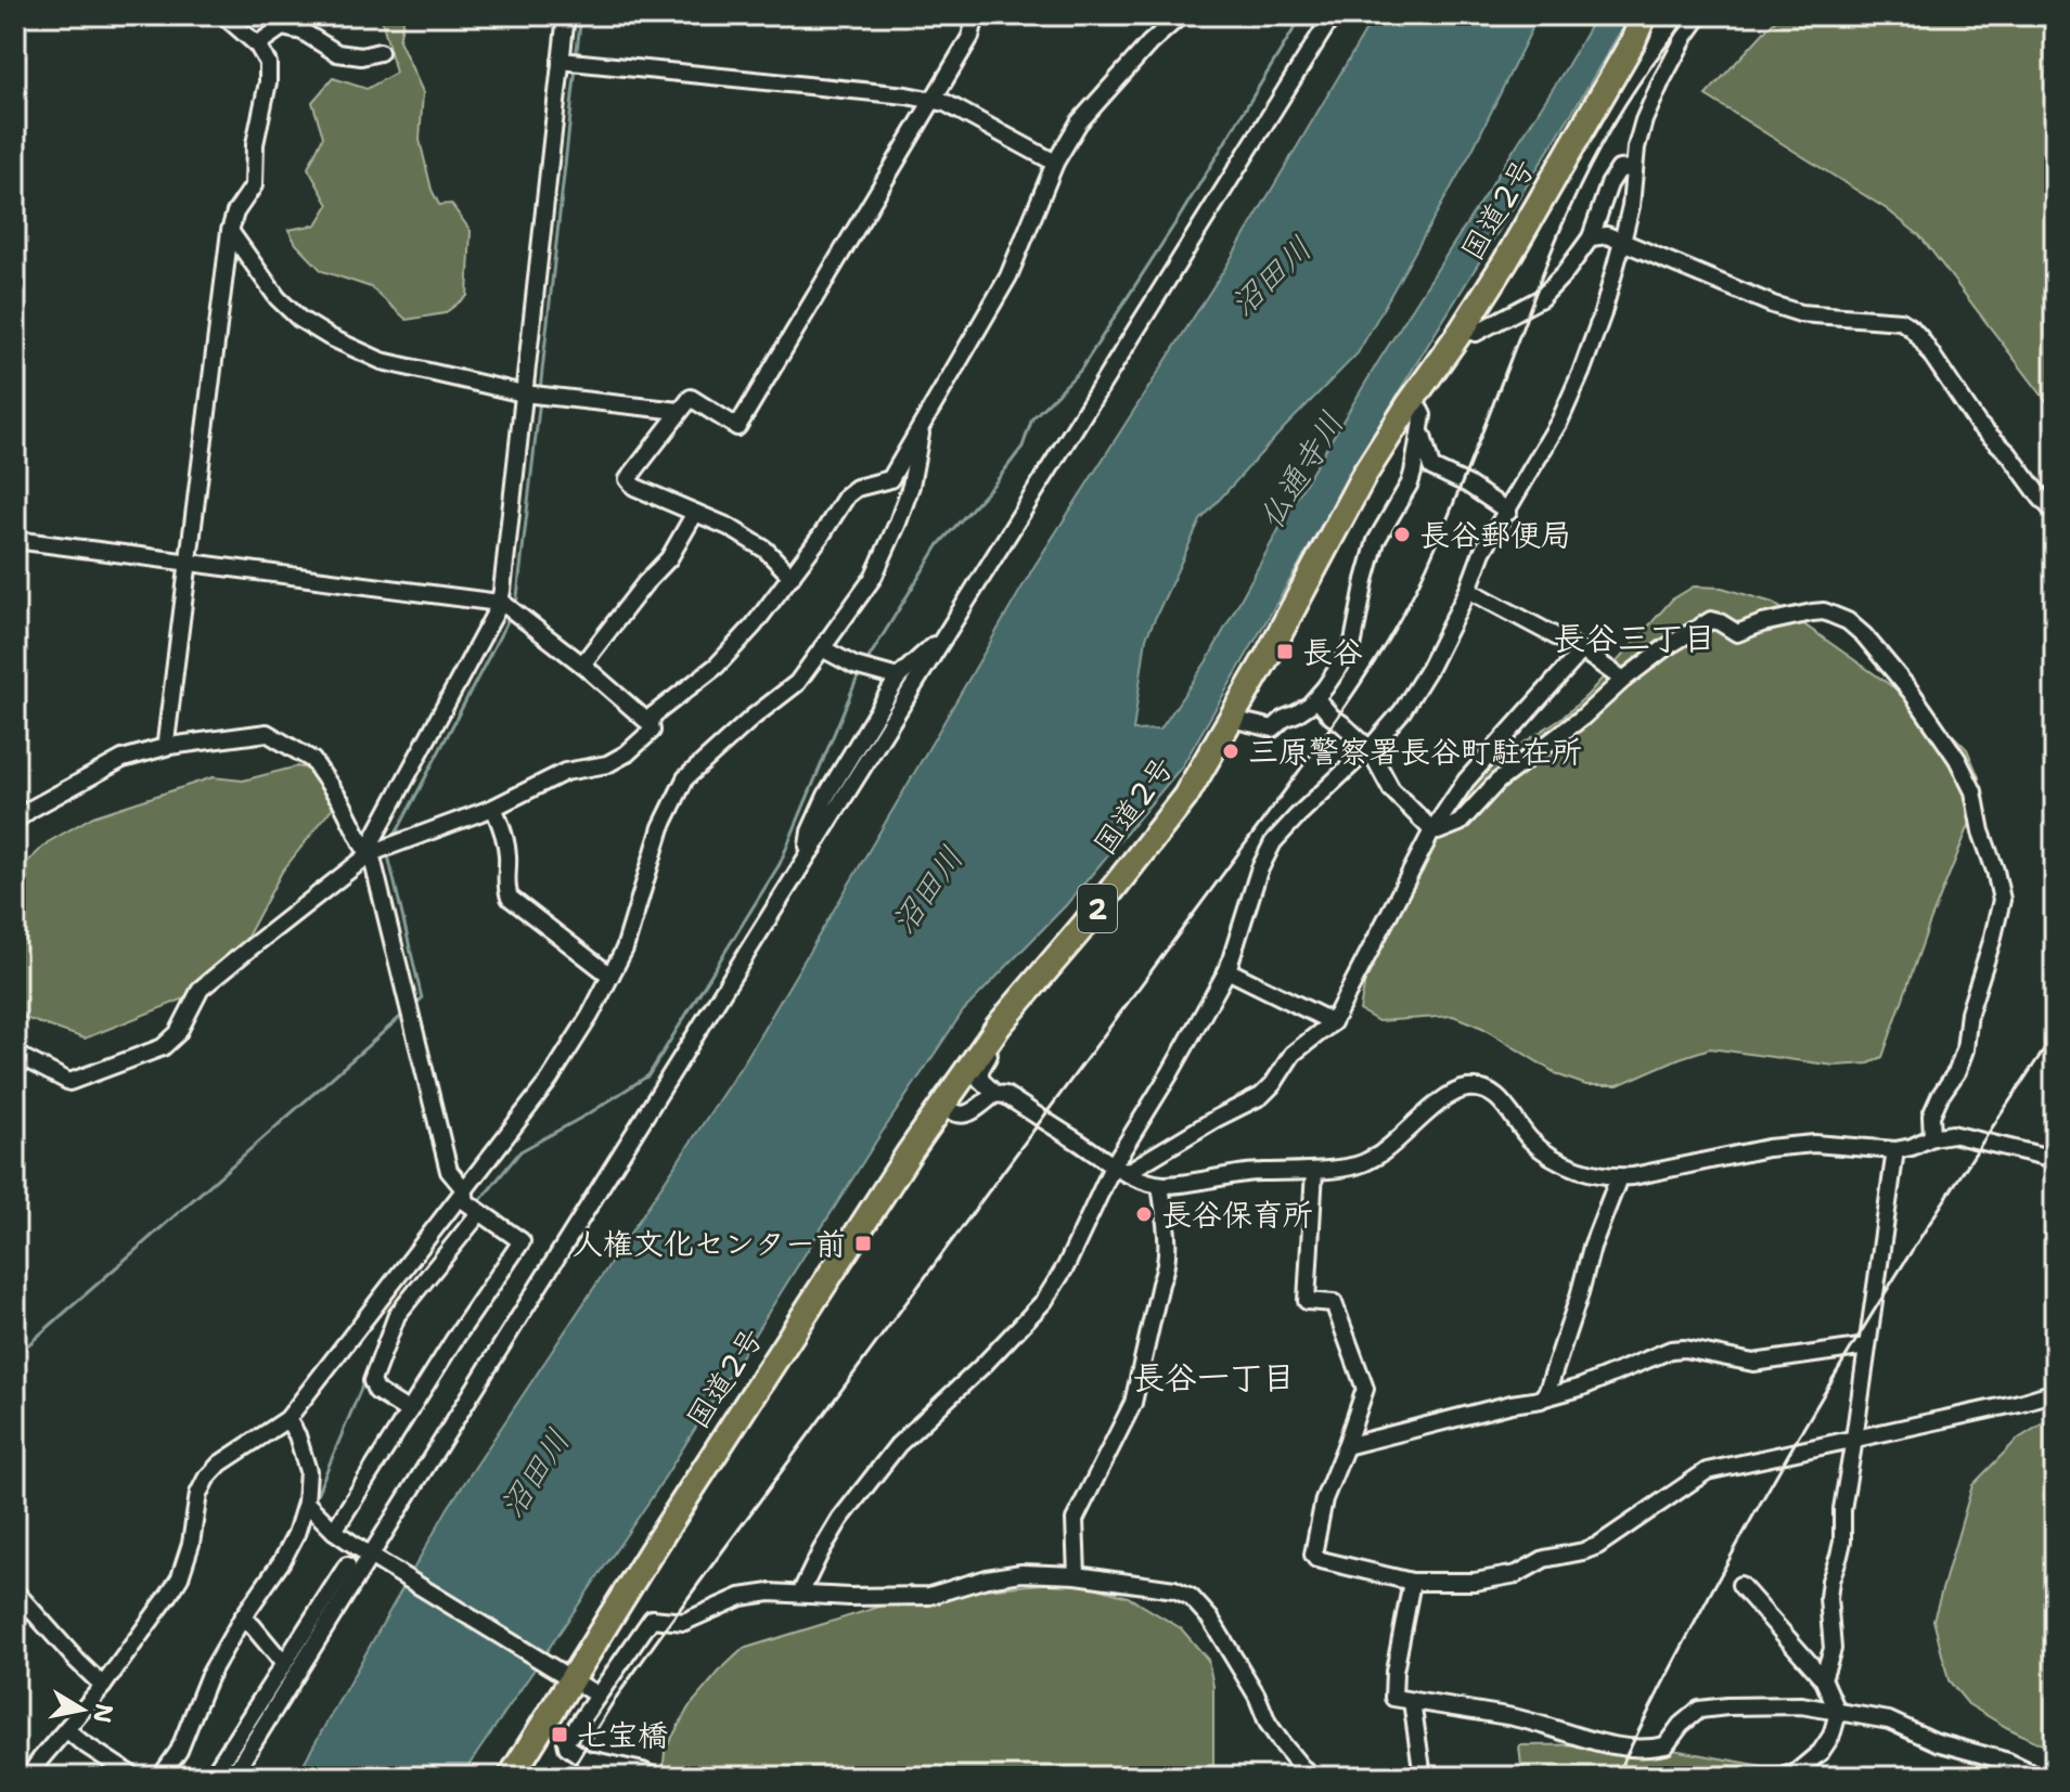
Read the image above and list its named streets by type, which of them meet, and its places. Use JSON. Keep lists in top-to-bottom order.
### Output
{
  "streets": {
    "highway": ["国道2号", "2"]
  },
  "districts": ["長谷三丁目", "長谷一丁目"],
  "water": ["沼田川", "仏通寺川"],
  "places": {
    "other": ["長谷郵便局", "三原警察署長谷町駐在所", "長谷保育所"],
    "transit": ["長谷", "人権文化センター前", "七宝橋"]
  },
  "north": "right"
}
